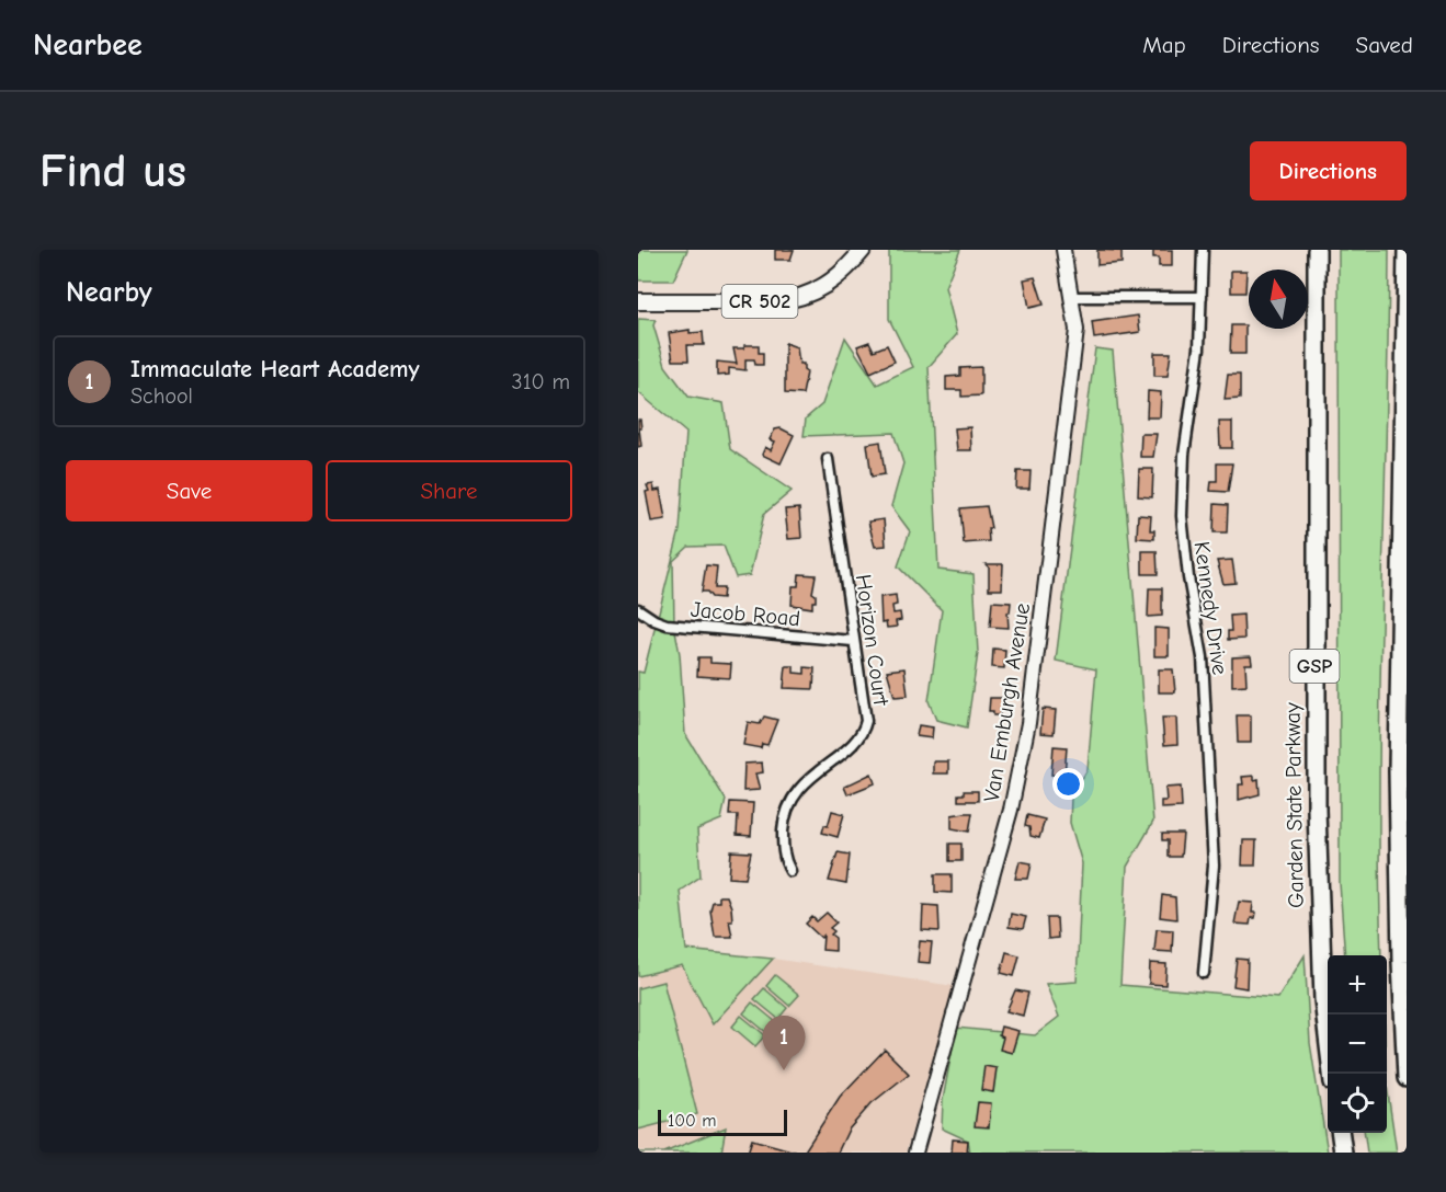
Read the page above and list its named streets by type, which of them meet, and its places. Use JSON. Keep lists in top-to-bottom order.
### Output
{
  "streets": {
    "highway": ["GSP", "Garden State Parkway"],
    "main road": ["CR 502", "Van Emburgh Avenue"],
    "street": ["Kennedy Drive", "Jacob Road", "Horizon Court"]
  },
  "crossings": [
    ["Jacob Road", "Horizon Court"]
  ],
  "scale_bar": "100 m",
  "north": "top",
  "page": {
    "header": "Nearbee",
    "nav": ["Map", "Directions", "Saved"],
    "buttons": [
      "Directions",
      ["Save", "Share"]
    ],
    "title": "Find us",
    "heading": "Nearby",
    "list": [
      {
        "mark": "1",
        "name": "Immaculate Heart Academy",
        "note": "School",
        "value": "310 m"
      }
    ],
    "map_buttons": ["+", "−"],
    "pins": "1",
    "scale": "100 m"
  }
}
